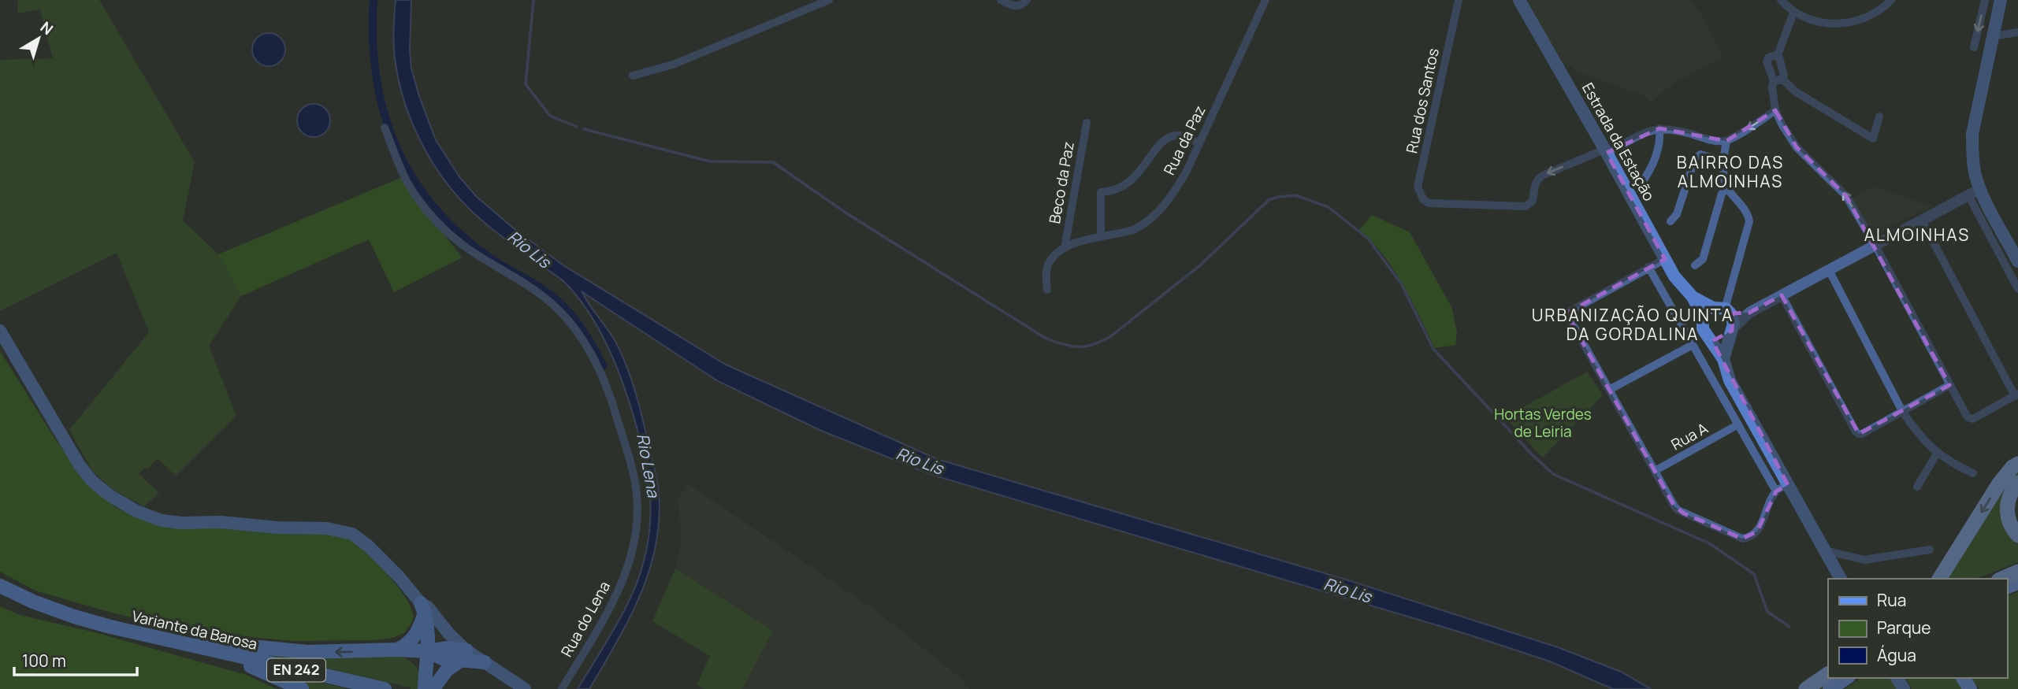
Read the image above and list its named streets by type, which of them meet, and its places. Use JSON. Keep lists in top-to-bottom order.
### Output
{
  "streets": {
    "main road": ["Estrada da Estação", "Variante da Barosa", "EN 242"],
    "street": [
      "Rua dos Santos",
      "Rua da Paz",
      "Beco da Paz",
      "Rua A",
      "Rua do Lena"
    ]
  },
  "crossings": [
    ["Rua dos Santos", "Estrada da Estação"],
    ["Rua da Paz", "Beco da Paz"]
  ],
  "districts": ["BAIRRO DAS ALMOINHAS", "ALMOINHAS", "URBANIZAÇÃO QUINTA DA GORDALINA"],
  "water": ["Rio Lis", "Rio Lena"],
  "parks": ["Hortas Verdes de Leiria"],
  "legend": ["Rua", "Parque", "Água"],
  "scale_bar": "100 m",
  "north": "top right"
}
